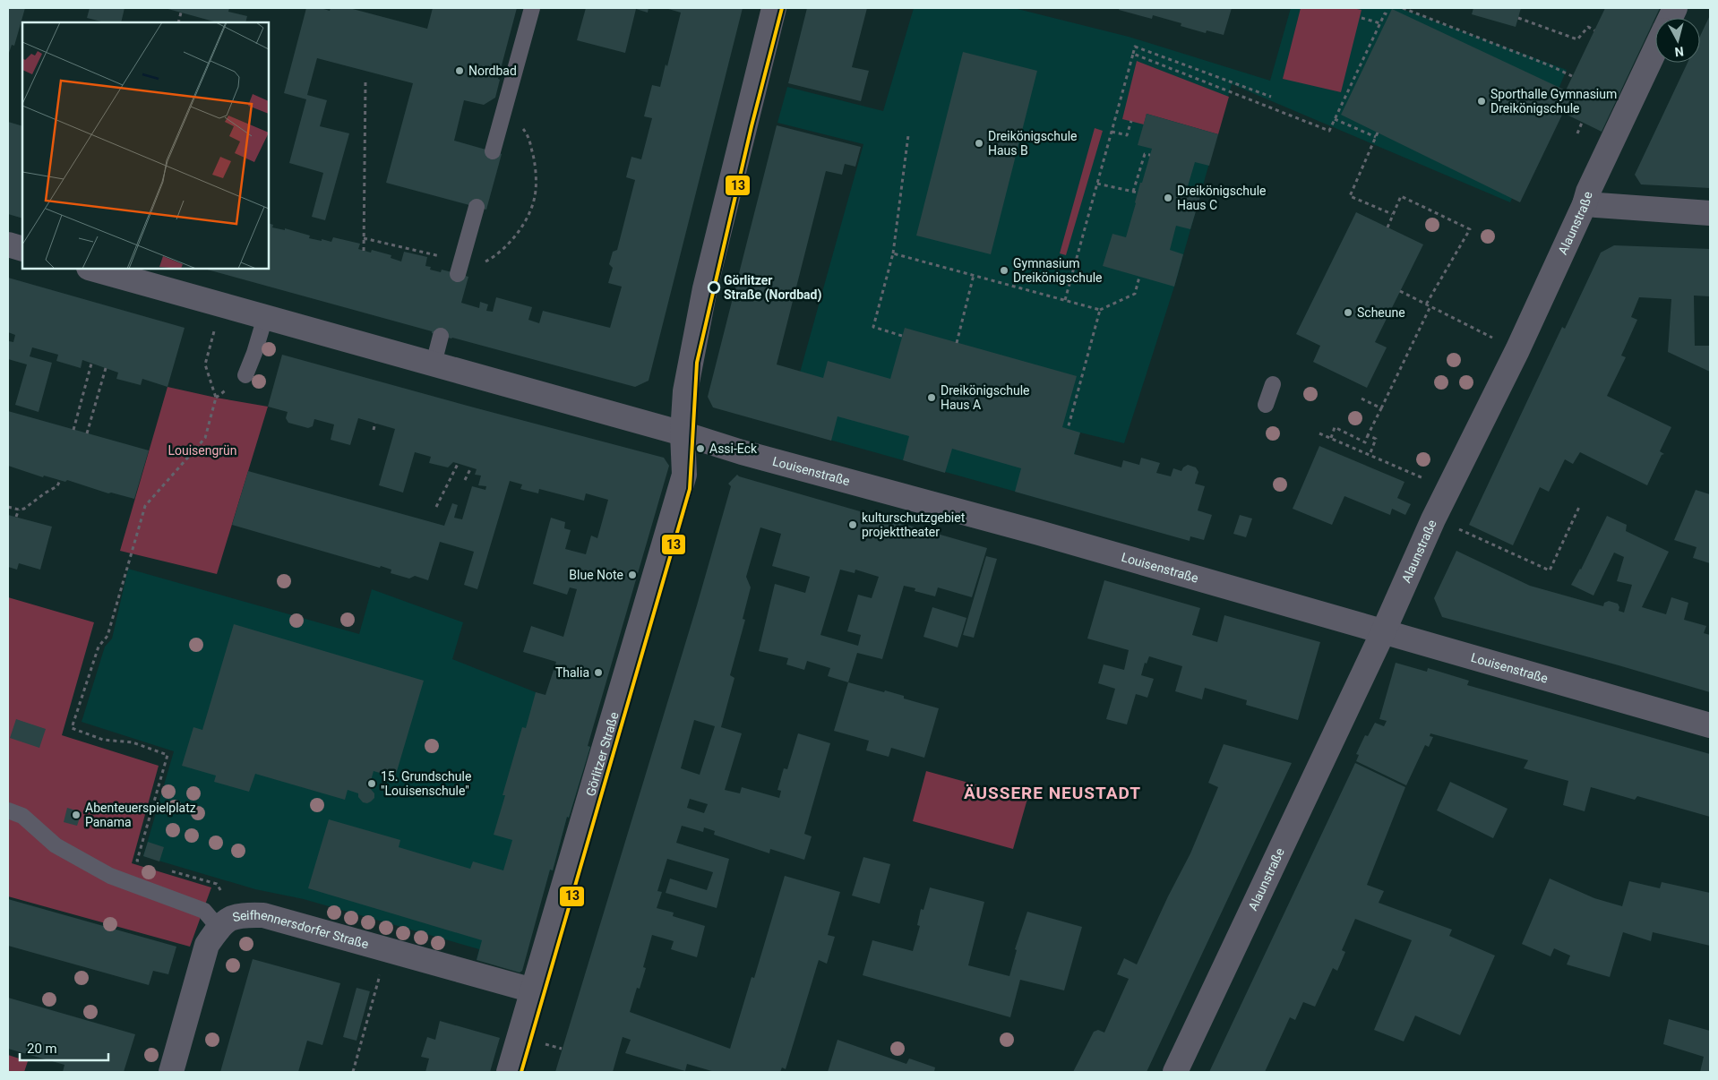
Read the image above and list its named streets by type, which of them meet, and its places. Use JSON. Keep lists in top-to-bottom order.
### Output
{
  "streets": {
    "street": [
      "Alaunstraße",
      "Louisenstraße",
      "Görlitzer Straße",
      "Seifhennersdorfer Straße"
    ]
  },
  "crossings": [
    ["Alaunstraße", "Louisenstraße"],
    ["Louisenstraße", "Görlitzer Straße"],
    ["Görlitzer Straße", "Seifhennersdorfer Straße"]
  ],
  "districts": ["ÄUSSERE NEUSTADT"],
  "parks": ["Louisengrün"],
  "places": [
    "Nordbad",
    "Sporthalle Gymnasium Dreikönigschule",
    "Dreikönigschule Haus B",
    "Dreikönigschule Haus C",
    "Gymnasium Dreikönigschule",
    "Görlitzer Straße (Nordbad)",
    "Scheune",
    "Dreikönigschule Haus A",
    "Assi-Eck",
    "kulturschutzgebiet projekttheater",
    "Blue Note",
    "Thalia",
    "15. Grundschule \"Louisenschule\"",
    "Abenteuerspielplatz Panama"
  ],
  "lines": ["transit line 13"],
  "scale_bar": "20 m",
  "north": "bottom"
}
